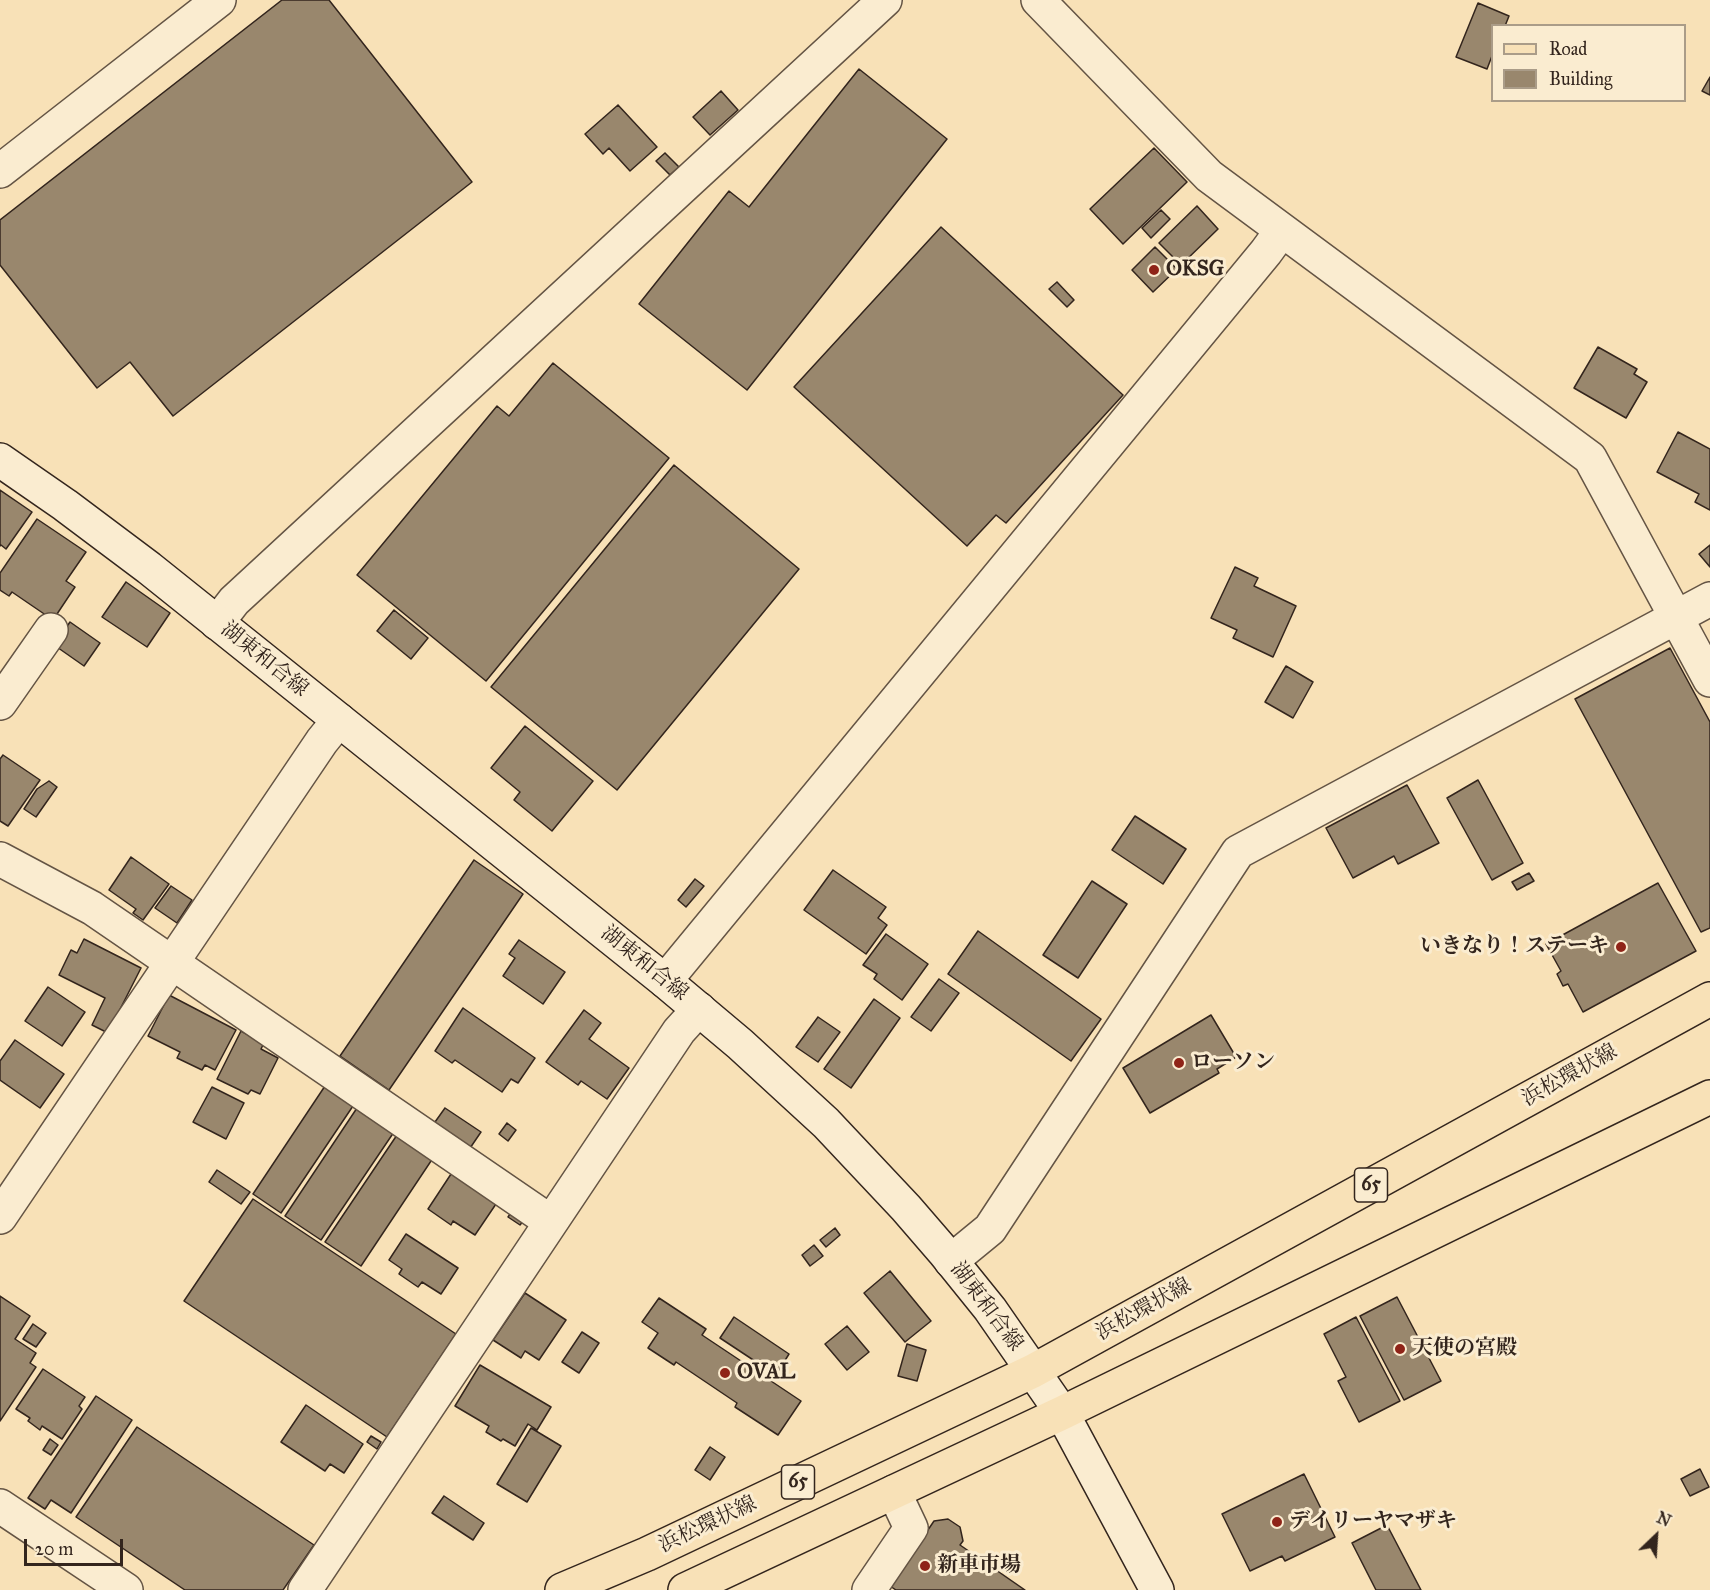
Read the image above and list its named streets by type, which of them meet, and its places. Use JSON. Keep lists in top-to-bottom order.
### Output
{
  "streets": {
    "main road": ["浜松環状線", "65"],
    "street": ["湖東和合線"]
  },
  "crossings": [
    ["湖東和合線", "浜松環状線"],
    ["湖東和合線", "65"]
  ],
  "places": [
    "OKSG",
    "いきなり！ステーキ",
    "ローソン",
    "天使の宮殿",
    "OVAL",
    "デイリーヤマザキ",
    "新車市場"
  ],
  "legend": ["Road", "Building"],
  "scale_bar": "20 m",
  "north": "top right"
}
